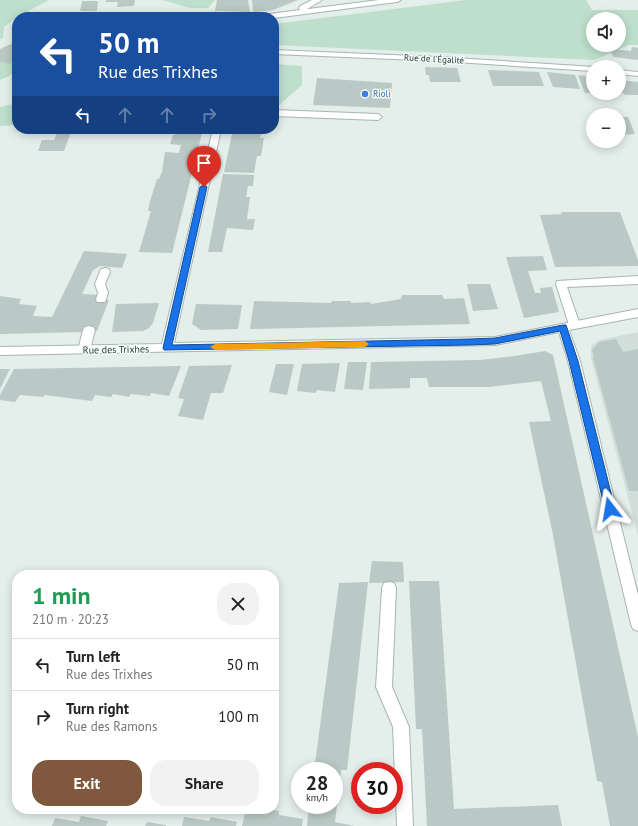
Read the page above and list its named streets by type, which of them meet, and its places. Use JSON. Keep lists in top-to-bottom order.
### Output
{
  "streets": {
    "street": ["Rue de l'Égalité", "Rue des Trixhes"]
  },
  "places": ["Rioli"],
  "page": {
    "map_buttons": ["+", "−"],
    "turn": ["50 m", "Rue des Trixhes"],
    "heading": ["1 min", "210 m · 20:23"],
    "list": [
      {
        "name": "Turn left",
        "note": "Rue des Trixhes",
        "value": "50 m"
      },
      {
        "name": "Turn right",
        "note": "Rue des Ramons",
        "value": "100 m"
      }
    ],
    "buttons": ["Exit", "Share"],
    "speed": "28 km/h",
    "limit": "30"
  }
}
